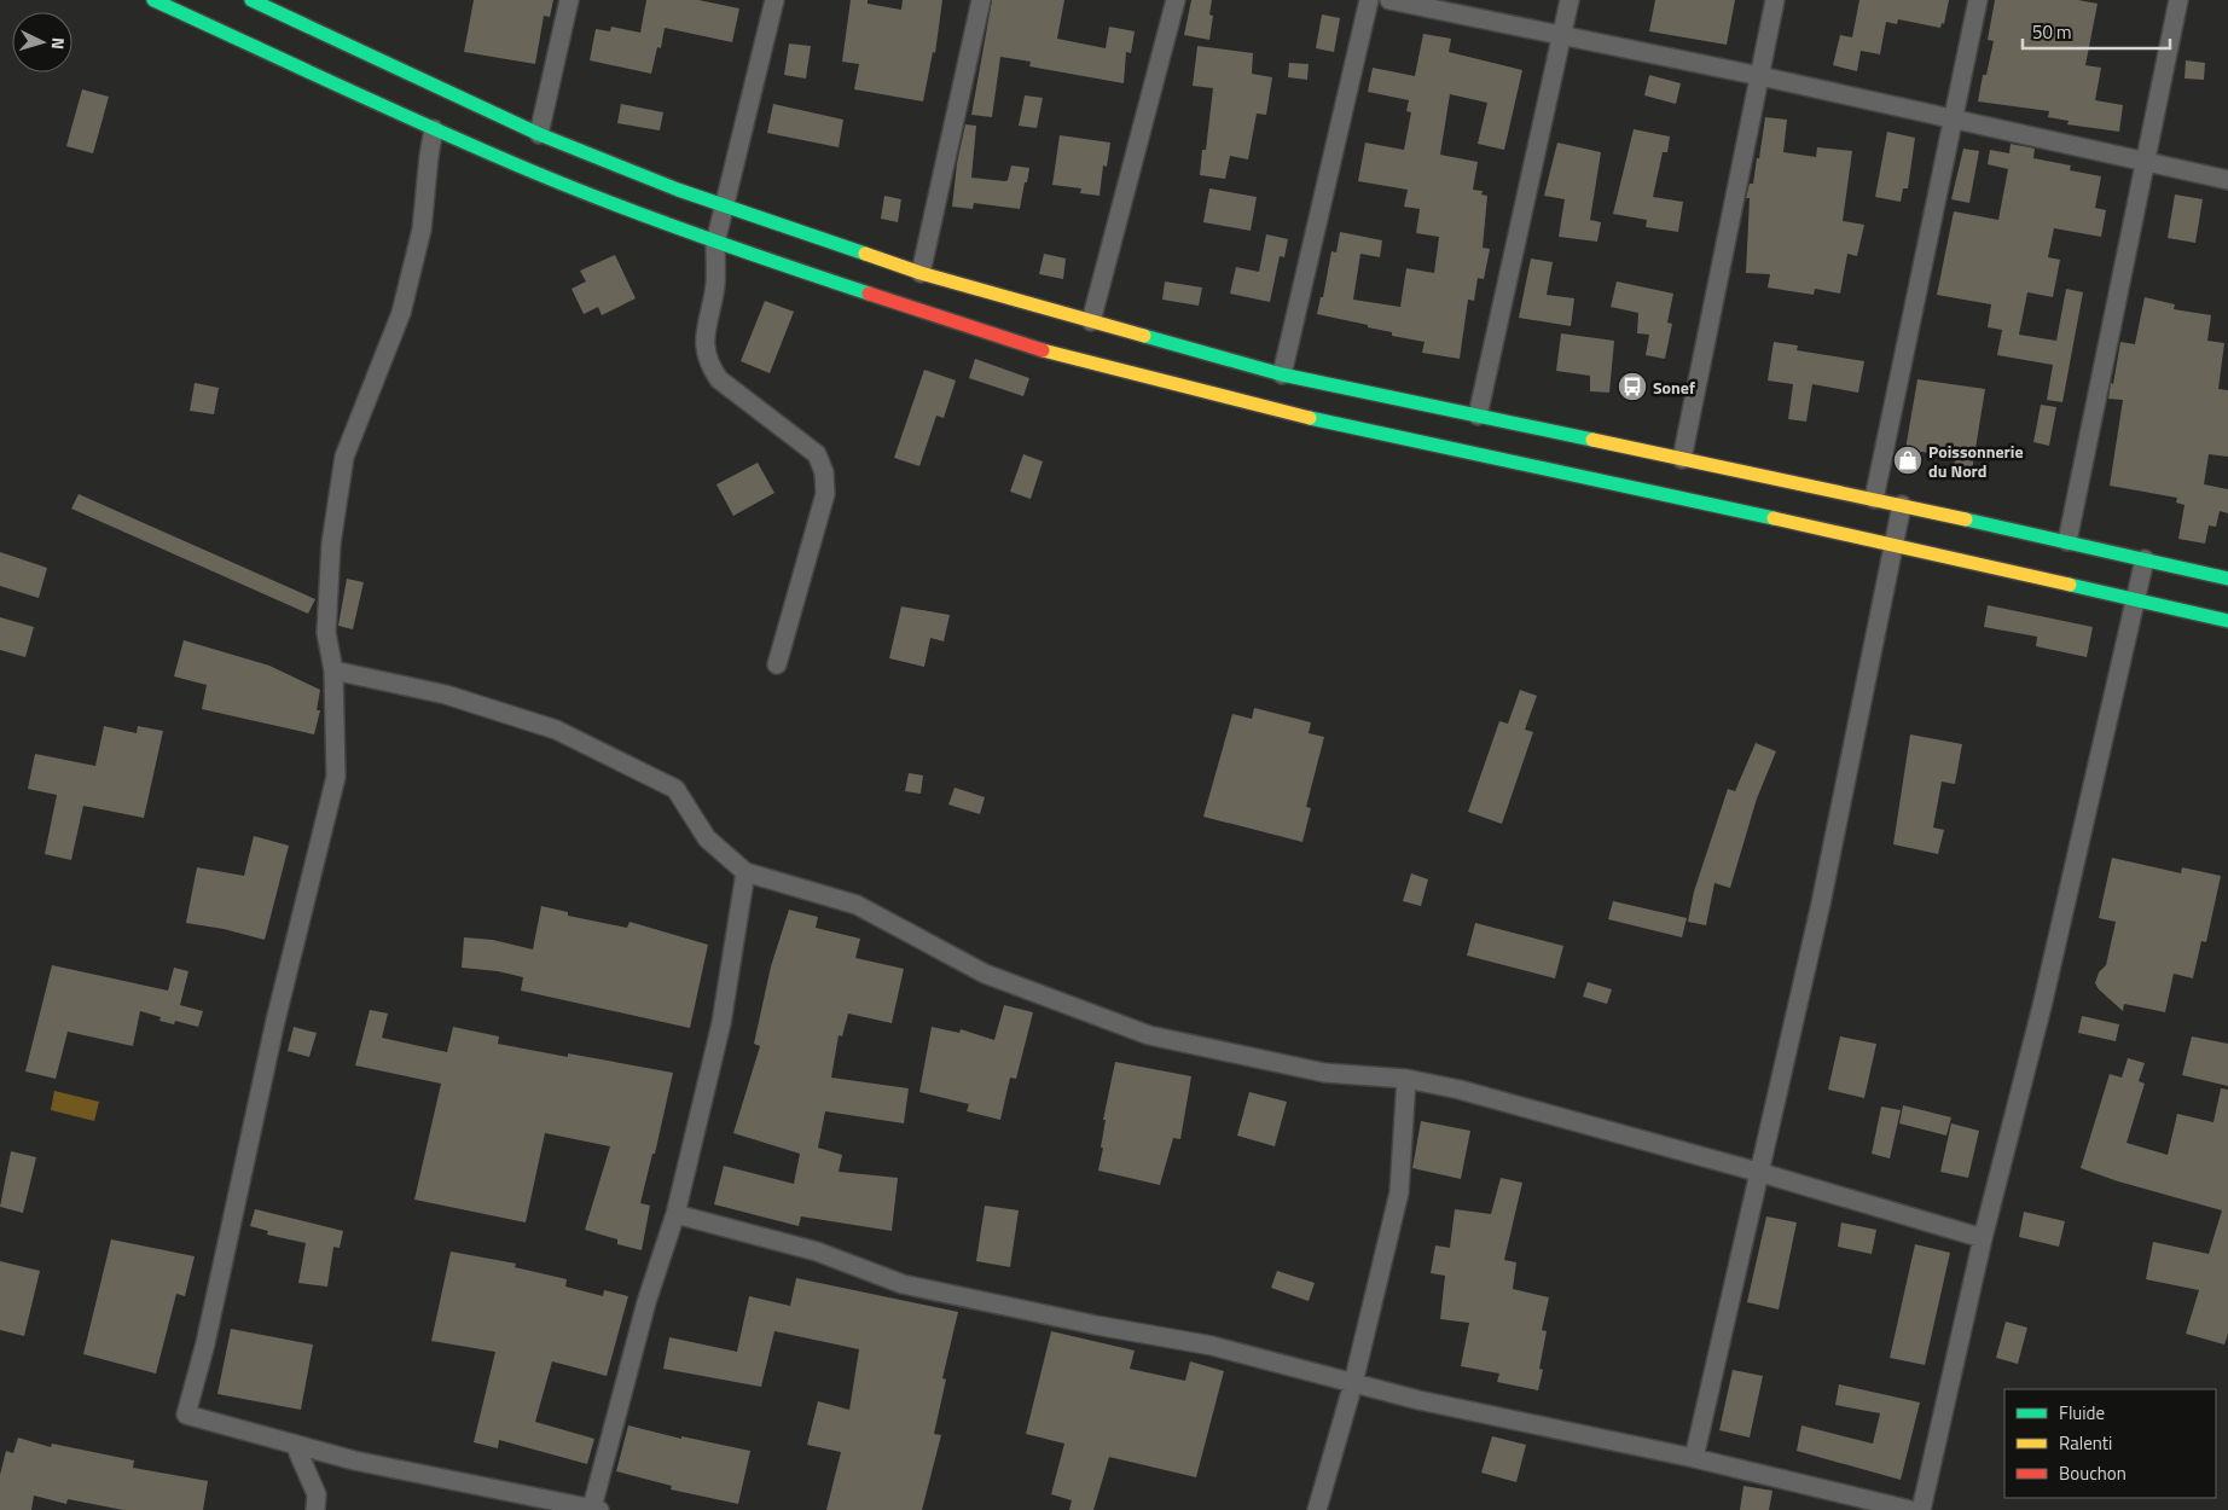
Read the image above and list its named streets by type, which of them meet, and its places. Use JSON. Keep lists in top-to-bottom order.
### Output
{
  "places": {
    "bus stop": ["Sonef"],
    "shop": ["Poissonnerie du Nord"]
  },
  "legend": ["Fluide", "Ralenti", "Bouchon"],
  "scale_bar": "50 m",
  "north": "right"
}
